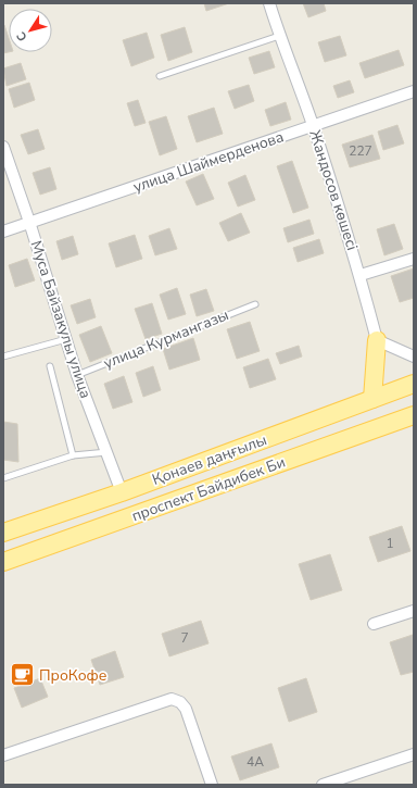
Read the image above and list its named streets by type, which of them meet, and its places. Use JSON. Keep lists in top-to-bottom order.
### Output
{
  "streets": {
    "main road": ["Қонаев даңғылы", "проспект Байдибек Би"],
    "street": ["улица Шаймерденова", "Жандосов көшесі", "Муса Байзакулы улица"],
    "lane": ["улица Курмангазы"]
  },
  "crossings": [
    ["улица Шаймерденова", "Жандосов көшесі"],
    ["улица Шаймерденова", "Муса Байзакулы улица"],
    ["Муса Байзакулы улица", "улица Курмангазы"],
    ["Муса Байзакулы улица", "Қонаев даңғылы"]
  ],
  "places": {
    "cafe": ["ПроКофе"]
  },
  "house_numbers": [
    "227",
    "1",
    "7",
    "4А"
  ],
  "north": "bottom left"
}
